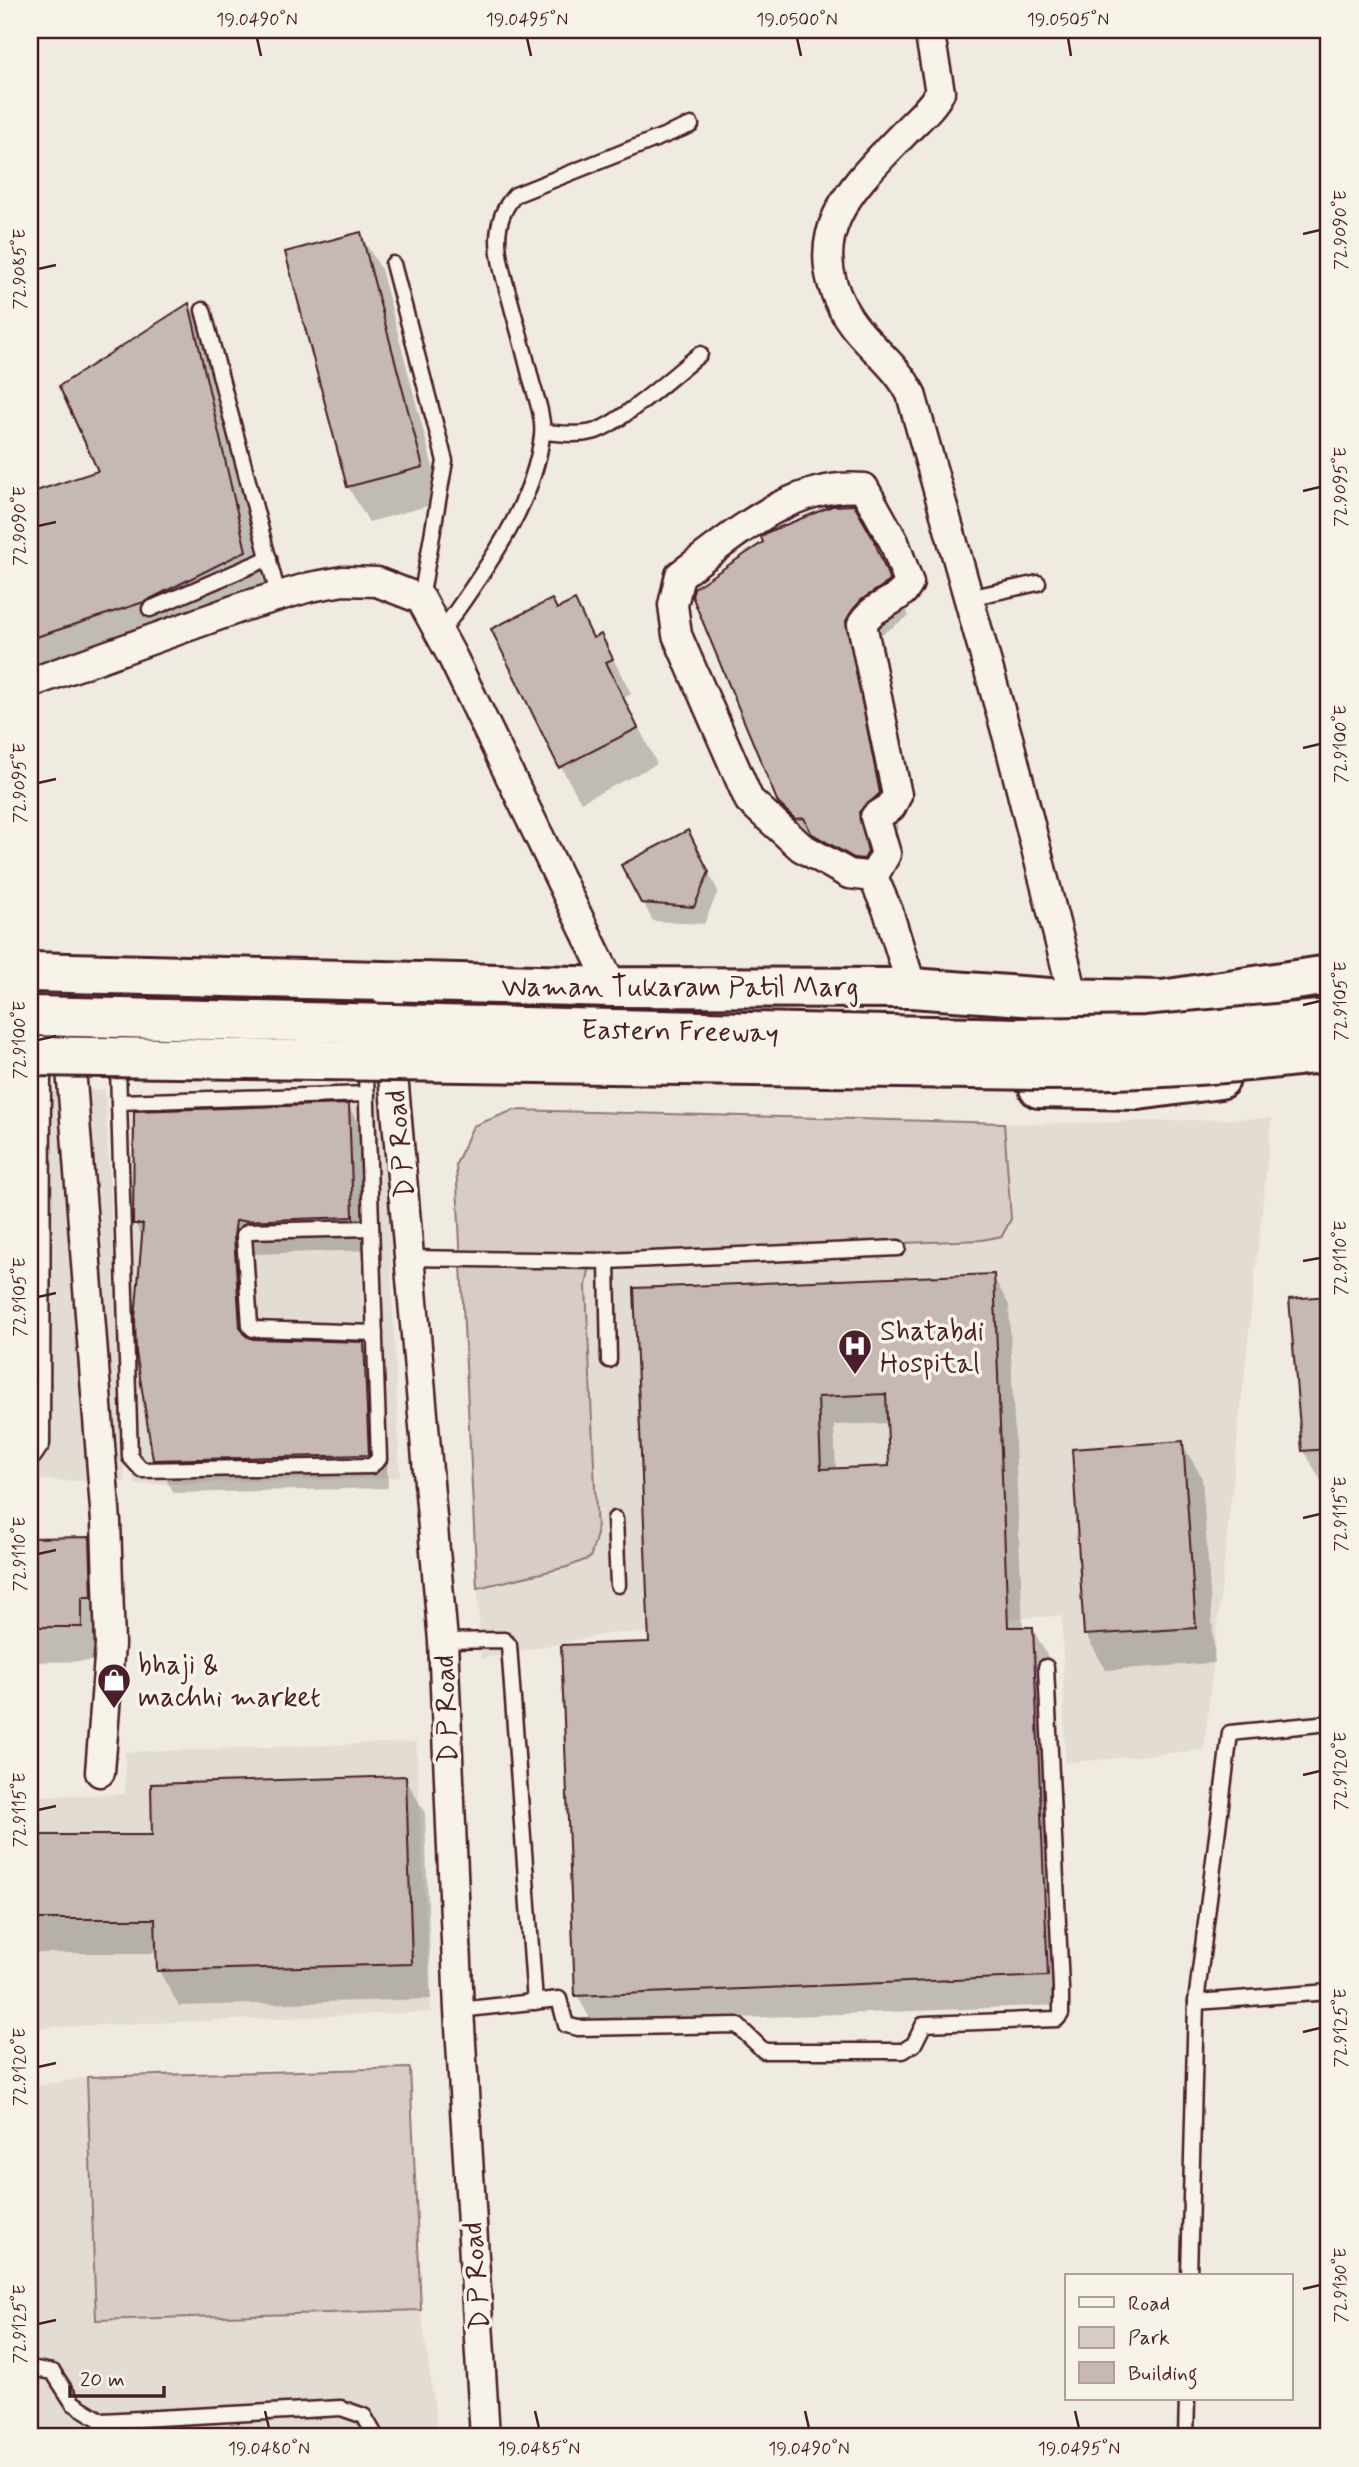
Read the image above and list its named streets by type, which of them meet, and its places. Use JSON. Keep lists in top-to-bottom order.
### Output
{
  "streets": {
    "main road": ["Waman Tukaram Patil Marg", "Eastern Freeway"],
    "street": ["D P Road"]
  },
  "crossings": [
    ["Waman Tukaram Patil Marg", "D P Road"]
  ],
  "places": {
    "hospital": ["Shatabdi Hospital"],
    "shop": ["bhaji & machhi market"]
  },
  "legend": ["Road", "Park", "Building"],
  "scale_bar": "20 m",
  "coordinates": [
    "19.0490°N",
    "19.0495°N",
    "19.0500°N",
    "19.0505°N",
    "72.9090°E",
    "72.9085°E",
    "72.9095°E",
    "72.9100°E",
    "72.9105°E",
    "72.9110°E",
    "72.9115°E",
    "72.9120°E",
    "72.9125°E",
    "72.9130°E",
    "19.0480°N",
    "19.0485°N"
  ]
}
